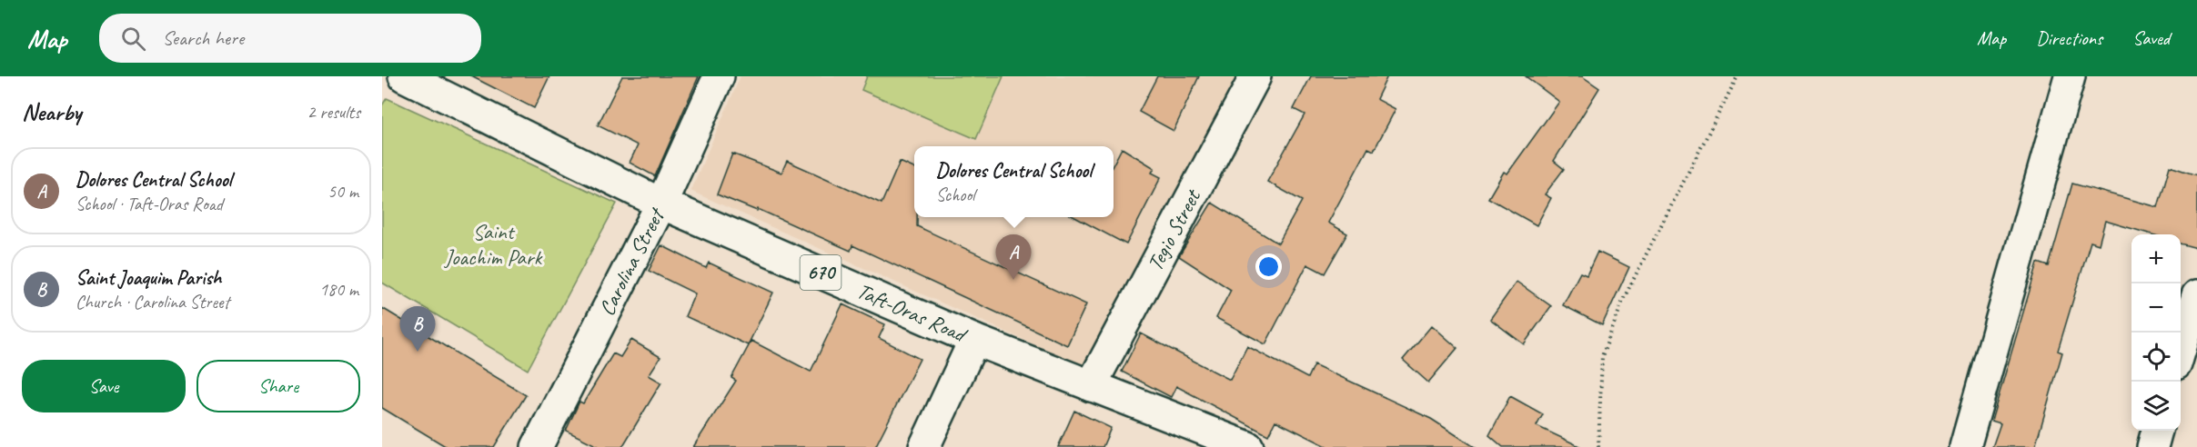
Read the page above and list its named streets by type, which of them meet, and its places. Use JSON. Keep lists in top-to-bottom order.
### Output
{
  "streets": {
    "street": [
      "Tegio Street",
      "Carolina Street",
      "670",
      "Taft-Oras Road"
    ]
  },
  "crossings": [
    ["Tegio Street", "Taft-Oras Road"],
    ["Carolina Street", "Taft-Oras Road"]
  ],
  "parks": ["Saint Joachim Park"],
  "page": {
    "header": "Map",
    "search": "Search here",
    "nav": ["Map", "Directions", "Saved"],
    "heading": ["Nearby", "2 results"],
    "popup": ["Dolores Central School", "School"],
    "list": [
      {
        "mark": "A",
        "name": "Dolores Central School",
        "note": "School · Taft-Oras Road",
        "value": "50 m"
      },
      {
        "mark": "B",
        "name": "Saint Joaquim Parish",
        "note": "Church · Carolina Street",
        "value": "180 m"
      }
    ],
    "map_buttons": ["+", "−"],
    "pins": ["A", "B"],
    "buttons": ["Save", "Share"]
  }
}
